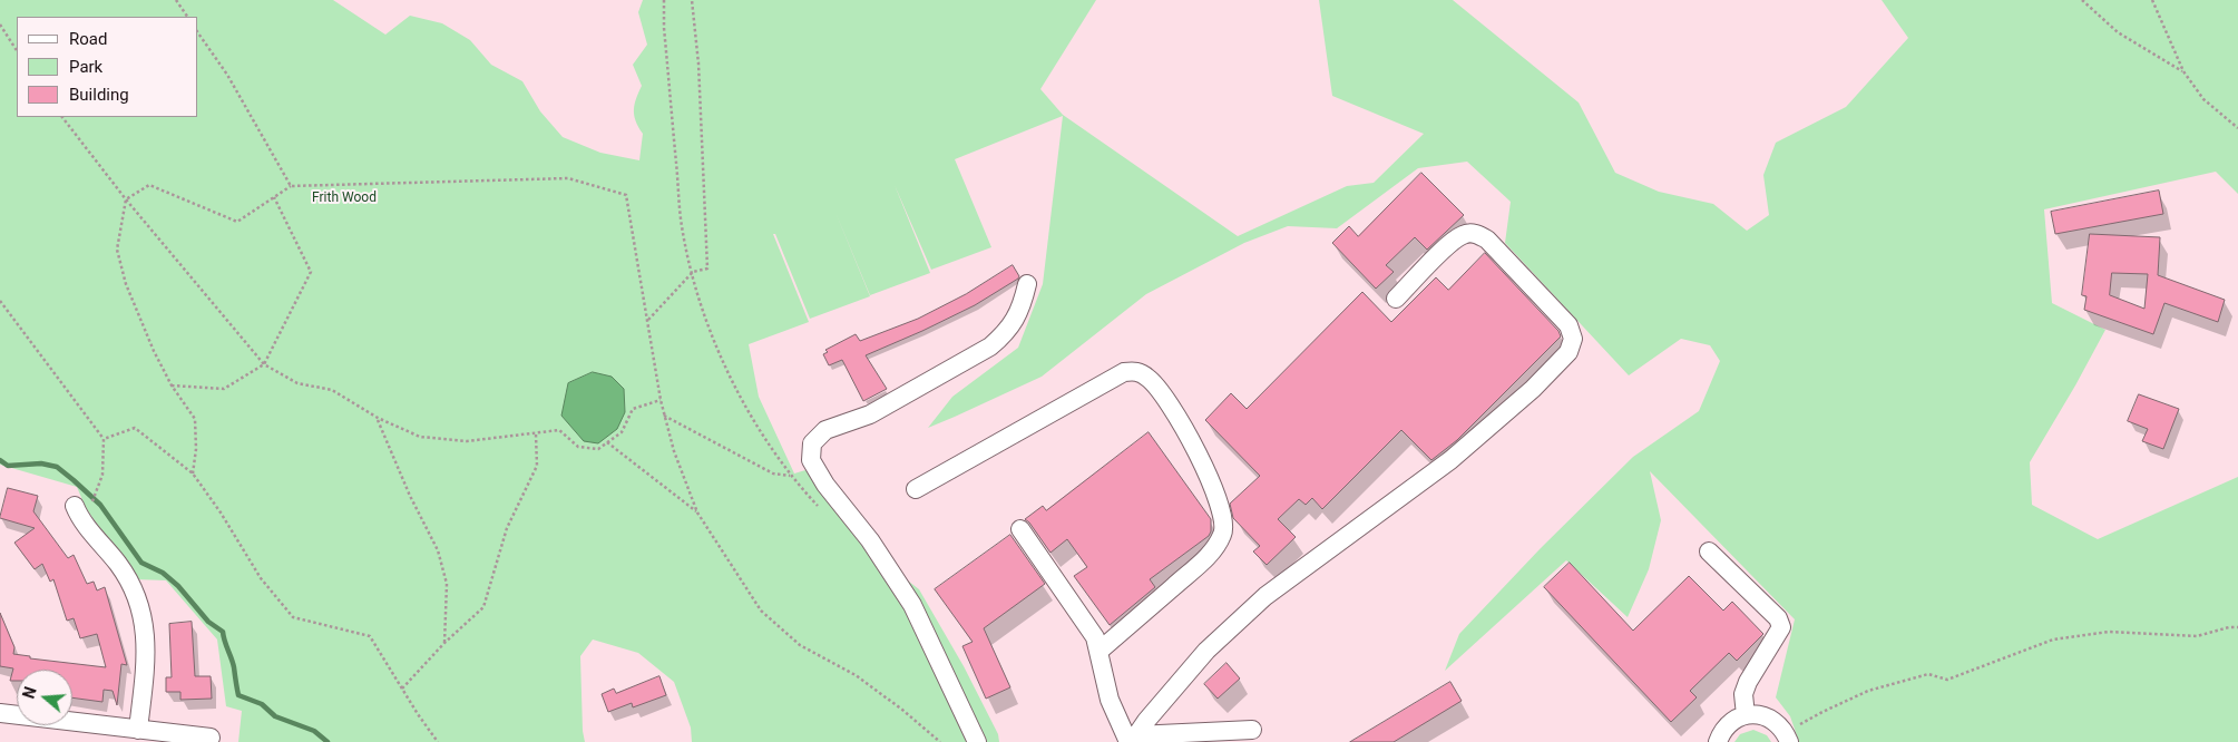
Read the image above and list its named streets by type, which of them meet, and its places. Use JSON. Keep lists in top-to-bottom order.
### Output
{
  "parks": ["Frith Wood"],
  "legend": ["Road", "Park", "Building"],
  "north": "left"
}
